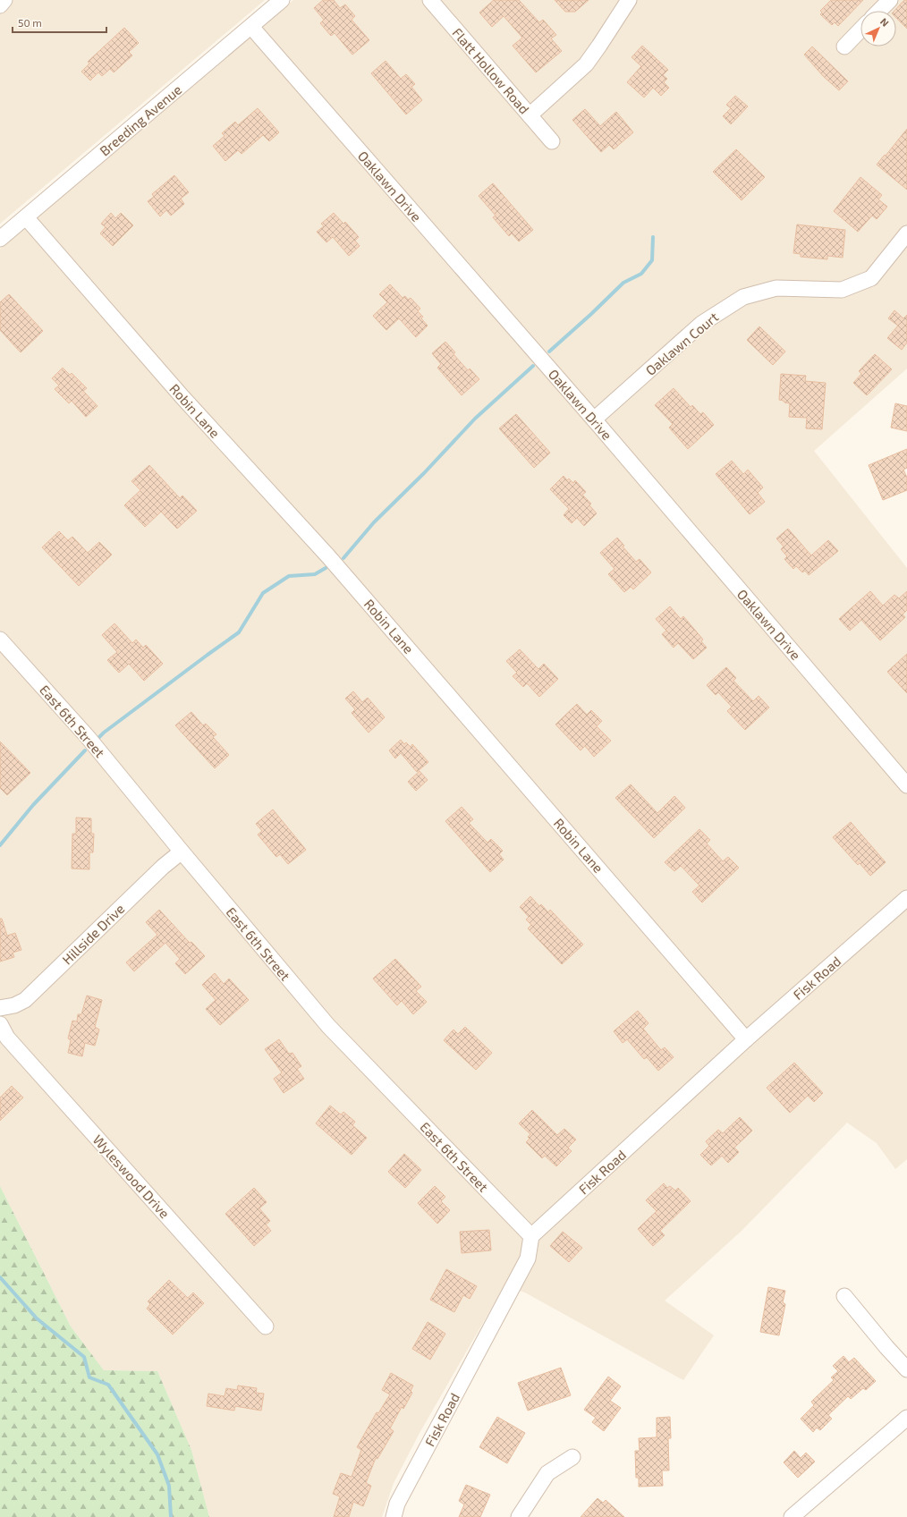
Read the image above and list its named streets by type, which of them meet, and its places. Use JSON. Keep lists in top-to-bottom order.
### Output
{
  "streets": {
    "street": [
      "Flatt Hollow Road",
      "Breeding Avenue",
      "Oaklawn Drive",
      "Oaklawn Court",
      "Robin Lane",
      "East 6th Street",
      "Hillside Drive",
      "Fisk Road",
      "Wyleswood Drive"
    ]
  },
  "crossings": [
    ["Breeding Avenue", "Oaklawn Drive"],
    ["Breeding Avenue", "Robin Lane"],
    ["Oaklawn Drive", "Oaklawn Court"],
    ["Robin Lane", "Fisk Road"],
    ["East 6th Street", "Hillside Drive"],
    ["East 6th Street", "Fisk Road"]
  ],
  "scale_bar": "50 m",
  "north": "top right"
}
